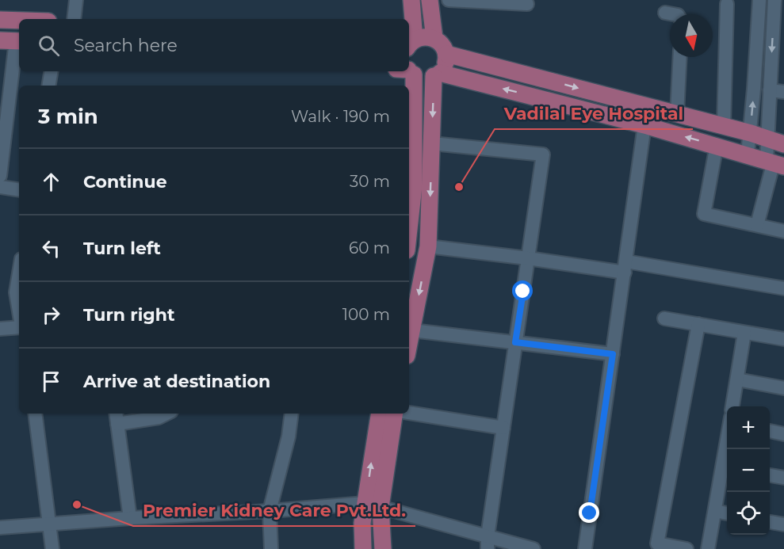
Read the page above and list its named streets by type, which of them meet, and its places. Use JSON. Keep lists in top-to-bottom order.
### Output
{
  "places": ["Vadilal Eye Hospital", "Premier Kidney Care Pvt.Ltd."],
  "north": "bottom",
  "page": {
    "search": "Search here",
    "heading": ["3 min", "Walk · 190 m"],
    "list": [
      ["Continue", "30 m"],
      ["Turn left", "60 m"],
      ["Turn right", "100 m"],
      "Arrive at destination"
    ],
    "map_buttons": ["+", "−"]
  }
}
